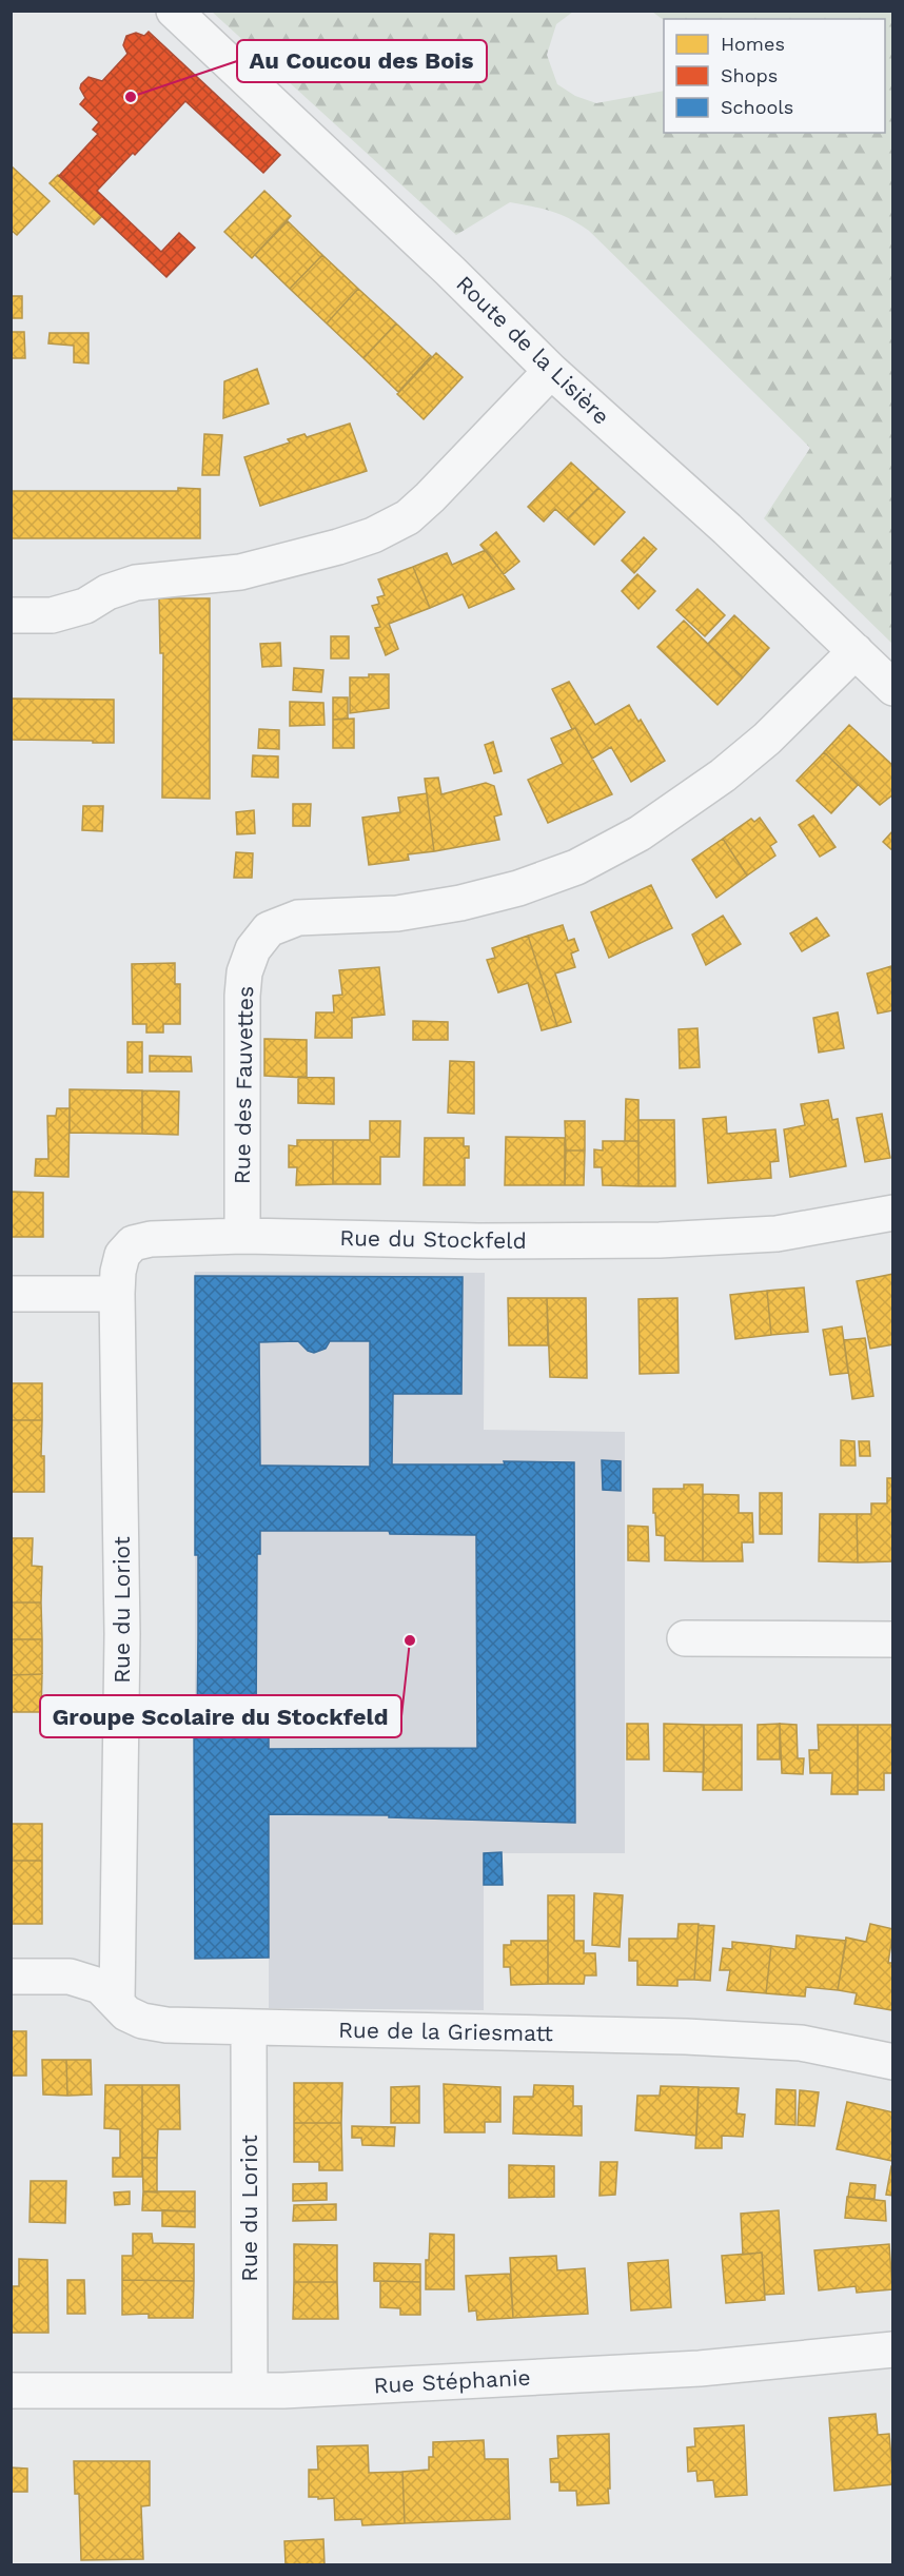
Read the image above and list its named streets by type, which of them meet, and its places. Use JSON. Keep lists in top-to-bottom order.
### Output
{
  "streets": {
    "street": [
      "Route de la Lisière",
      "Rue des Fauvettes",
      "Rue du Stockfeld",
      "Rue du Loriot",
      "Rue de la Griesmatt",
      "Rue Stéphanie"
    ]
  },
  "crossings": [
    ["Route de la Lisière", "Rue des Fauvettes"],
    ["Rue des Fauvettes", "Rue du Stockfeld"],
    ["Rue du Stockfeld", "Rue du Loriot"],
    ["Rue du Loriot", "Rue de la Griesmatt"],
    ["Rue du Loriot", "Rue Stéphanie"]
  ],
  "places": ["Au Coucou des Bois", "Groupe Scolaire du Stockfeld"],
  "legend": ["Homes", "Shops", "Schools"]
}
